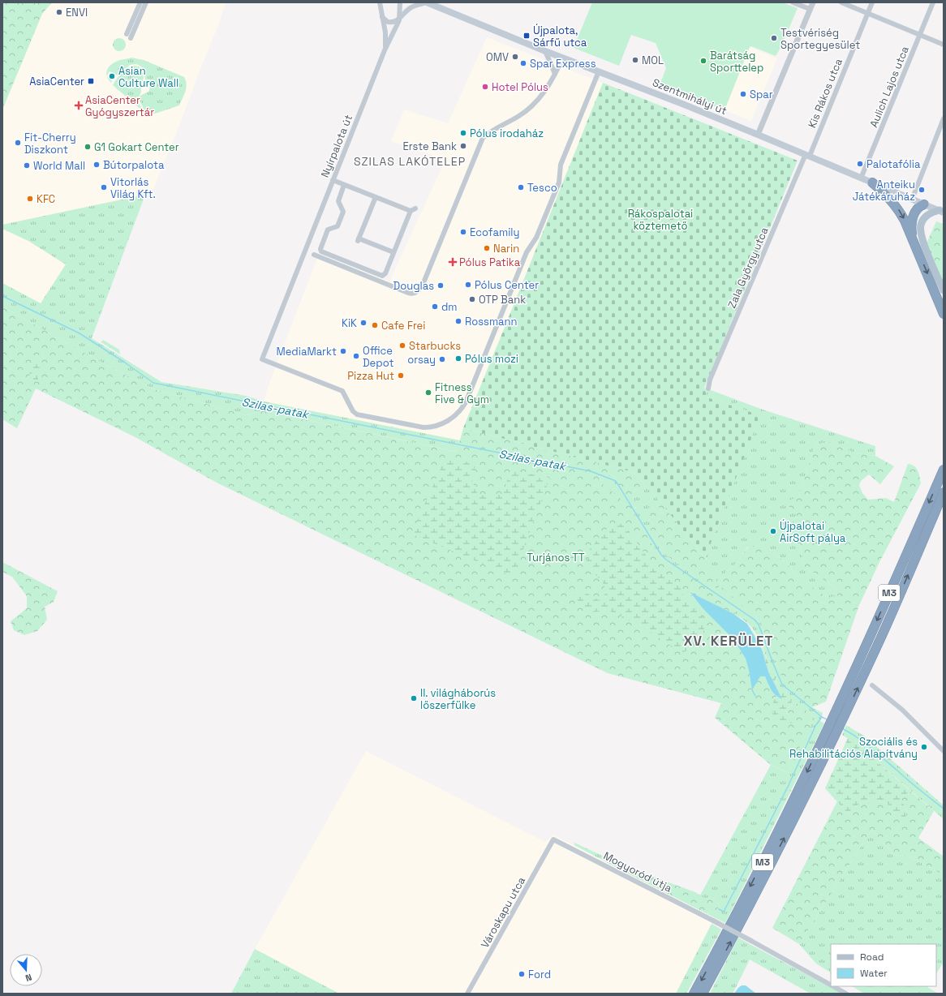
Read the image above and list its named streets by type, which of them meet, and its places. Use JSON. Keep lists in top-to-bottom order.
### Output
{
  "streets": {
    "highway": ["M3"],
    "main road": ["Szentmihályi út"],
    "street": [
      "Aulich Lajos utca",
      "Kis Rákos utca",
      "Nyírpalota út",
      "Zala György utca",
      "Mogyoród útja",
      "Városkapu utca"
    ]
  },
  "crossings": [
    ["Aulich Lajos utca", "Szentmihályi út"],
    ["Kis Rákos utca", "Szentmihályi út"],
    ["Kis Rákos utca", "Zala György utca"],
    ["Szentmihályi út", "Nyírpalota út"],
    ["Szentmihályi út", "Zala György utca"],
    ["Mogyoród útja", "Városkapu utca"]
  ],
  "districts": ["SZILAS LAKÓTELEP", "XV. KERÜLET"],
  "water": ["Szilas-patak"],
  "parks": ["Rákospalotai köztemető", "Turjános TT"],
  "places": {
    "other": [
      "ENVI",
      "Testvériség Sportegyesület",
      "OMV",
      "MOL",
      "Barátság Sporttelep",
      "Spar Express",
      "Asian Culture Wall",
      "Hotel Pólus",
      "Spar",
      "Pólus irodaház",
      "Fit-Cherry Diszkont",
      "Erste Bank",
      "G1 Gokart Center",
      "Palotafólia",
      "Bútorpalota",
      "World Mall",
      "Vitorlás Világ Kft.",
      "Tesco",
      "Anteiku Játékáruház",
      "KFC",
      "Ecofamily",
      "Narin",
      "Pólus Center",
      "Douglas",
      "OTP Bank",
      "dm",
      "Rossmann",
      "KiK",
      "Cafe Frei",
      "Starbucks",
      "MediaMarkt",
      "Office Depot",
      "Pólus mozi",
      "orsay",
      "Pizza Hut",
      "Fitness Five & Gym",
      "Újpalotai AirSoft pálya",
      "II. világháborús lőszerfülke",
      "Szociális és Rehabilitációs Alapítvány",
      "Ford"
    ],
    "transit": ["Újpalota, Sárfű utca", "AsiaCenter"],
    "health": ["AsiaCenter Gyógyszertár", "Pólus Patika"]
  },
  "legend": ["Road", "Water"],
  "north": "bottom"
}
